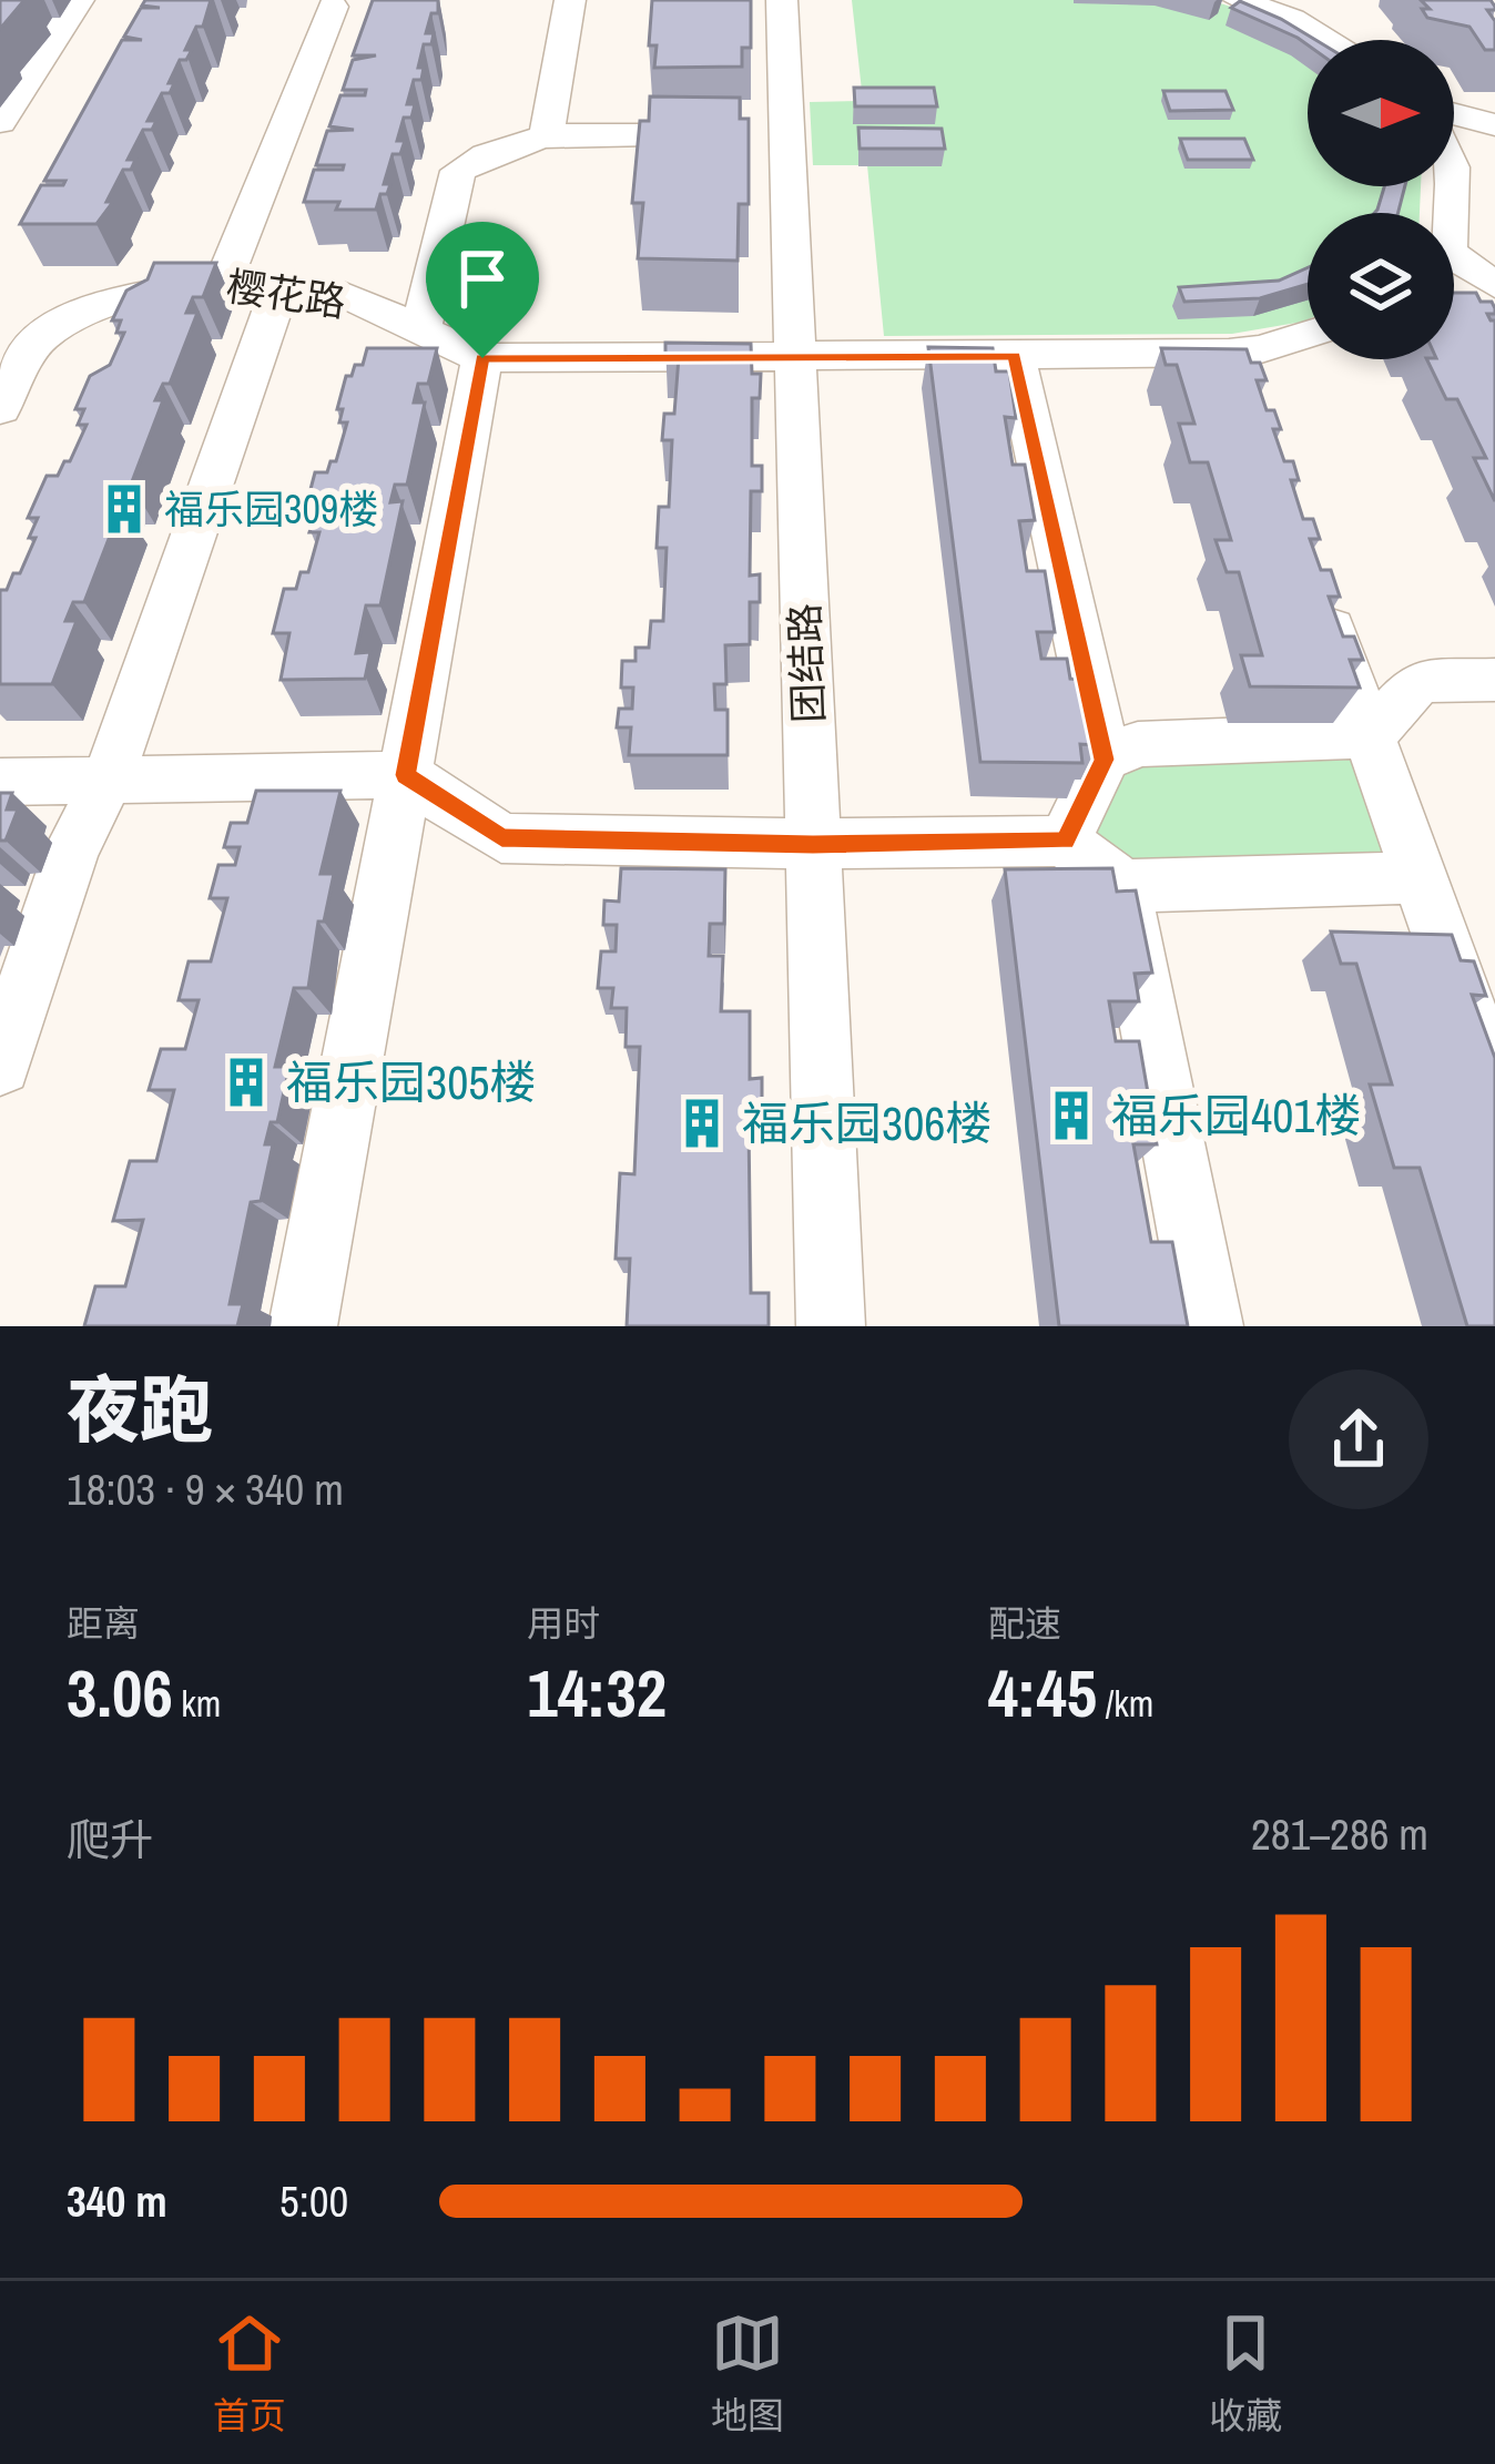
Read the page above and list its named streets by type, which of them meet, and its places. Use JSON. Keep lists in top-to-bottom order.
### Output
{
  "streets": {
    "street": ["樱花路", "团结路"]
  },
  "crossings": [
    ["樱花路", "团结路"]
  ],
  "places": {
    "building": [
      "福乐园309楼",
      "福乐园305楼",
      "福乐园401楼",
      "福乐园306楼"
    ]
  },
  "north": "right",
  "page": {
    "heading": ["夜跑", "18:03 · 9 × 340 m"],
    "stats": [
      ["距离", "3.06 km"],
      ["用时", "14:32"],
      ["配速", "4:45 /km"]
    ],
    "chart": ["爬升", "281–286 m"],
    "list": [
      {
        "name": "340 m",
        "note": "5:00"
      }
    ],
    "tabs": ["首页", "地图", "收藏"]
  }
}
